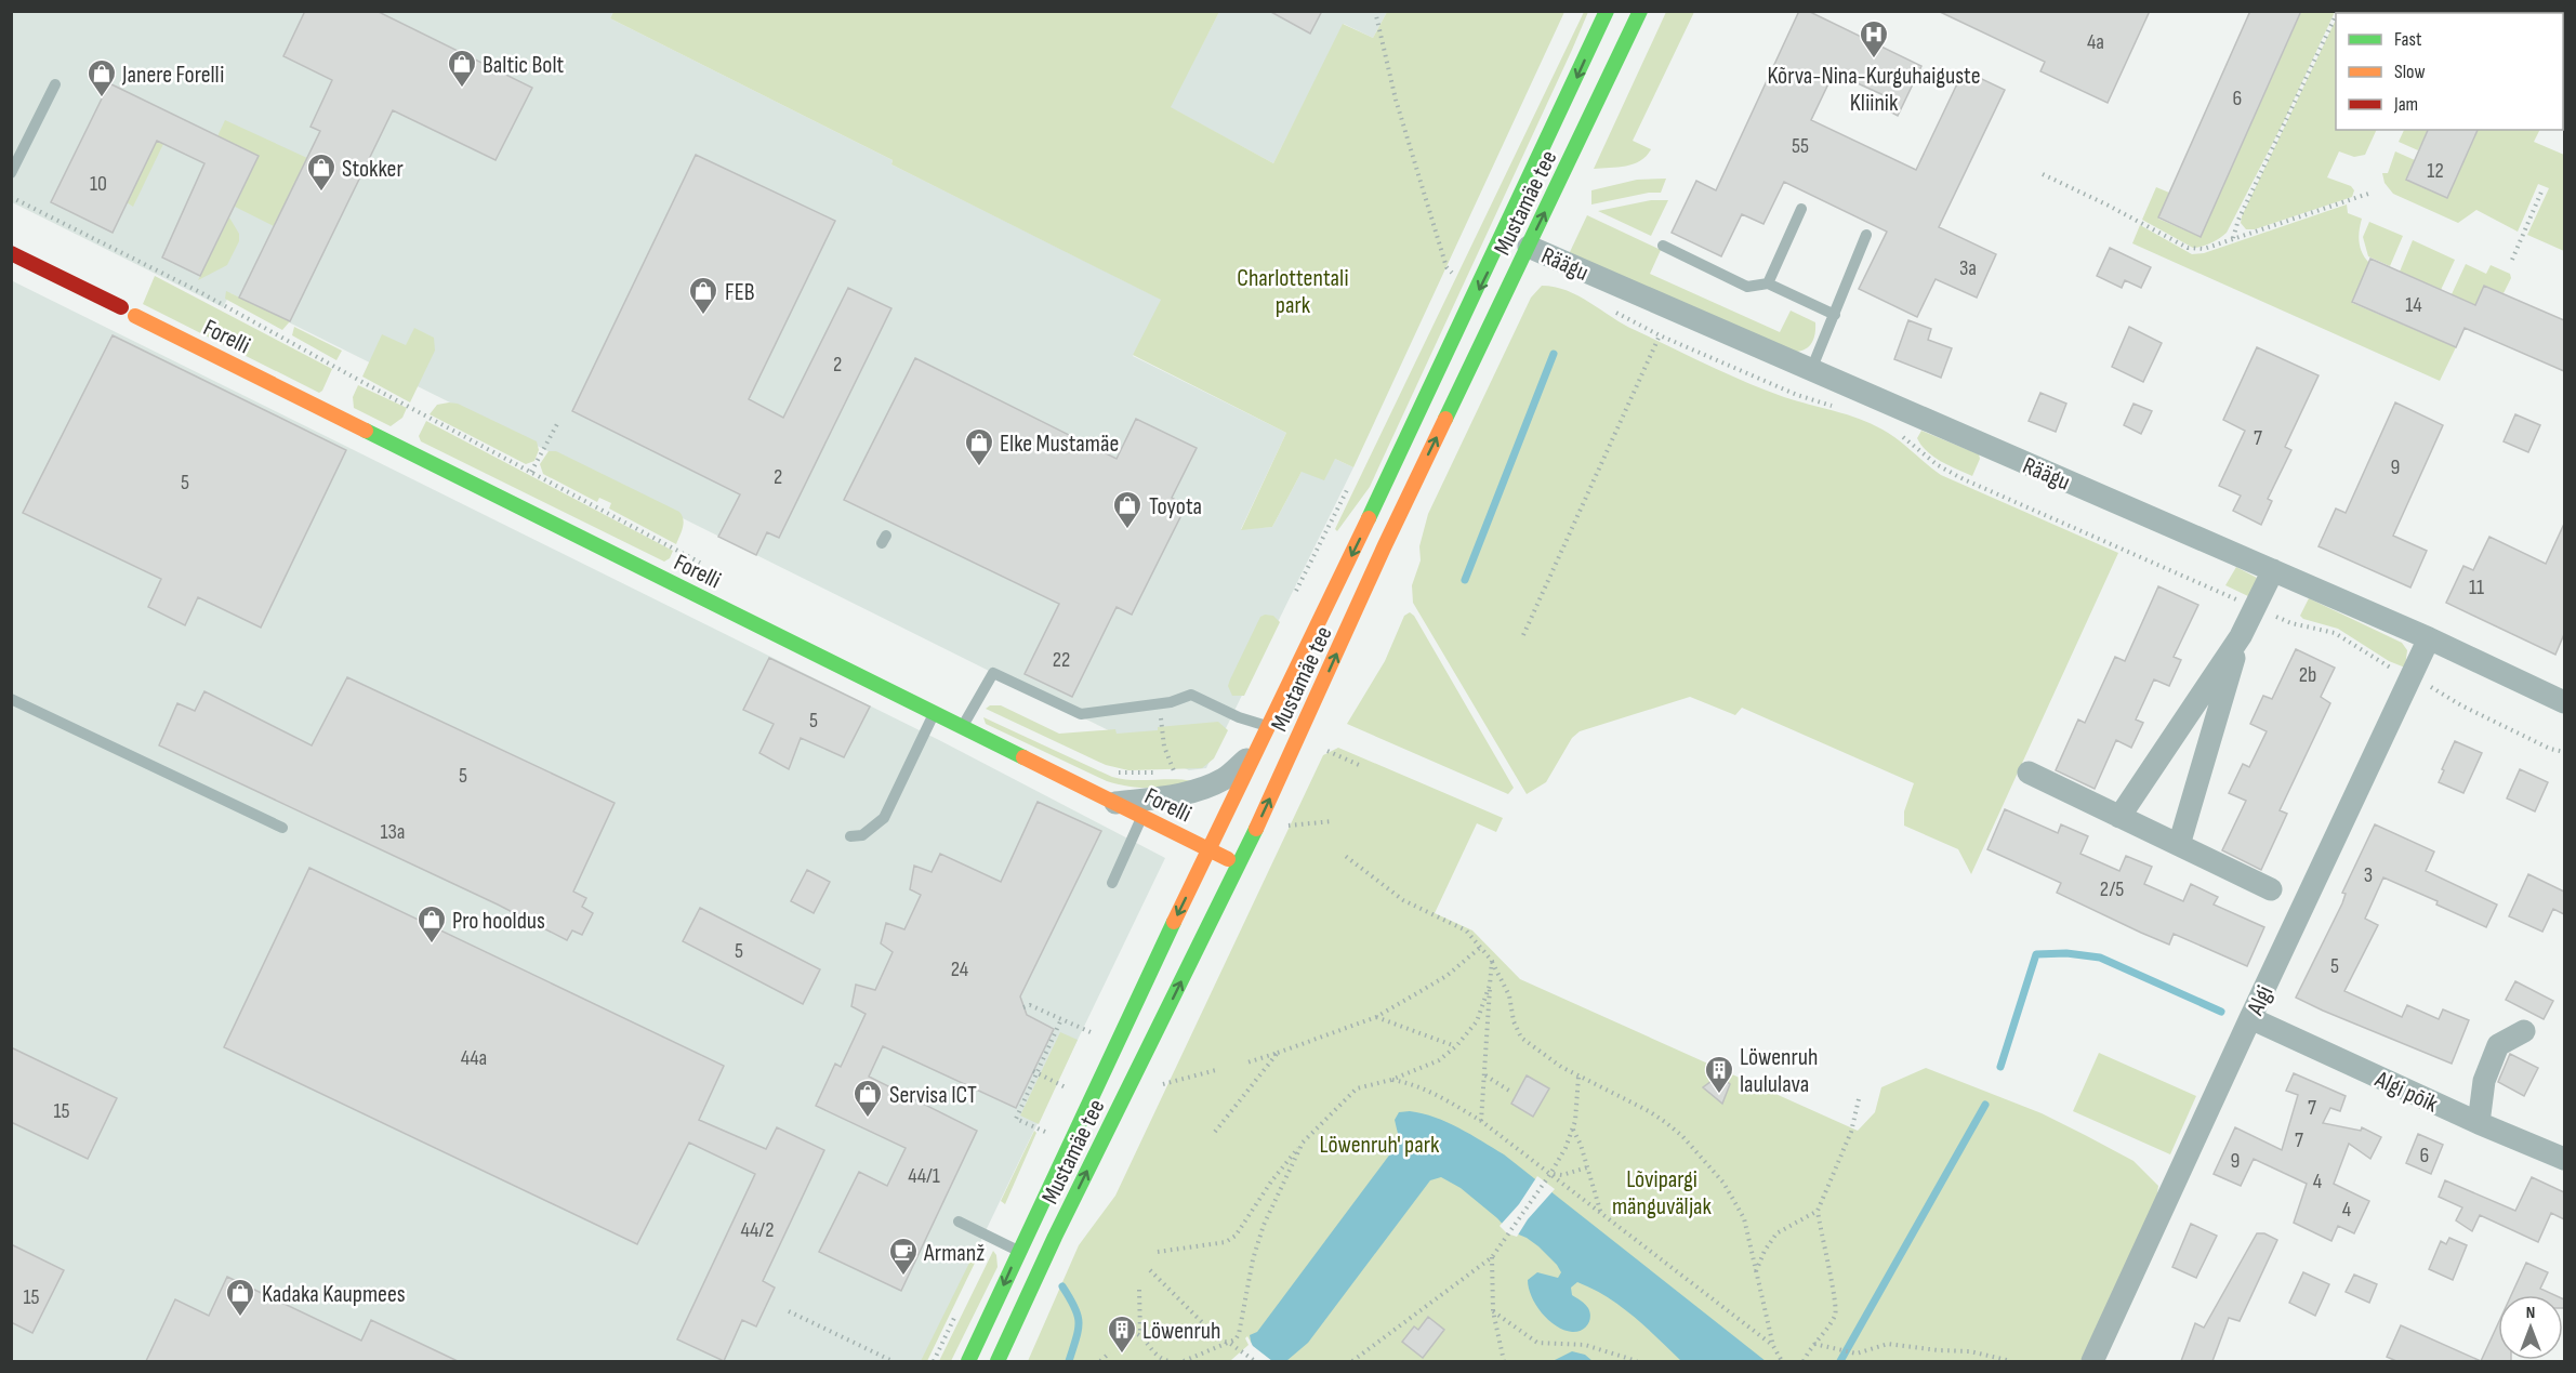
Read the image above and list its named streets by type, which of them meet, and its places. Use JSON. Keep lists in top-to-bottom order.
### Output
{
  "streets": {
    "main road": ["Mustamäe tee", "Forelli"],
    "street": ["Räägu", "Algi", "Algi põik"]
  },
  "crossings": [
    ["Mustamäe tee", "Räägu"],
    ["Mustamäe tee", "Forelli"],
    ["Räägu", "Algi"],
    ["Algi", "Algi põik"]
  ],
  "parks": ["Charlottentali park", "Löwenruh' park", "Lõvipargi mänguväljak"],
  "places": {
    "hospital": ["Kõrva-Nina-Kurguhaiguste Kliinik"],
    "shop": [
      "Baltic Bolt",
      "Janere Forelli",
      "Stokker",
      "FEB",
      "Elke Mustamäe",
      "Toyota",
      "Pro hooldus",
      "Servisa ICT",
      "Kadaka Kaupmees"
    ],
    "building": ["Löwenruh laululava", "Löwenruh"],
    "cafe": ["Armanž"]
  },
  "house_numbers": [
    "4a",
    "6",
    "55",
    "12",
    "10",
    "3a",
    "14",
    "2",
    "7",
    "9",
    "2",
    "5",
    "11",
    "22",
    "2b",
    "5",
    "5",
    "13a",
    "3",
    "2/5",
    "5",
    "5",
    "24",
    "44a",
    "7",
    "15",
    "7",
    "6",
    "9",
    "44/1",
    "4",
    "4",
    "44/2",
    "15"
  ],
  "legend": ["Fast", "Slow", "Jam"],
  "north": "top"
}
